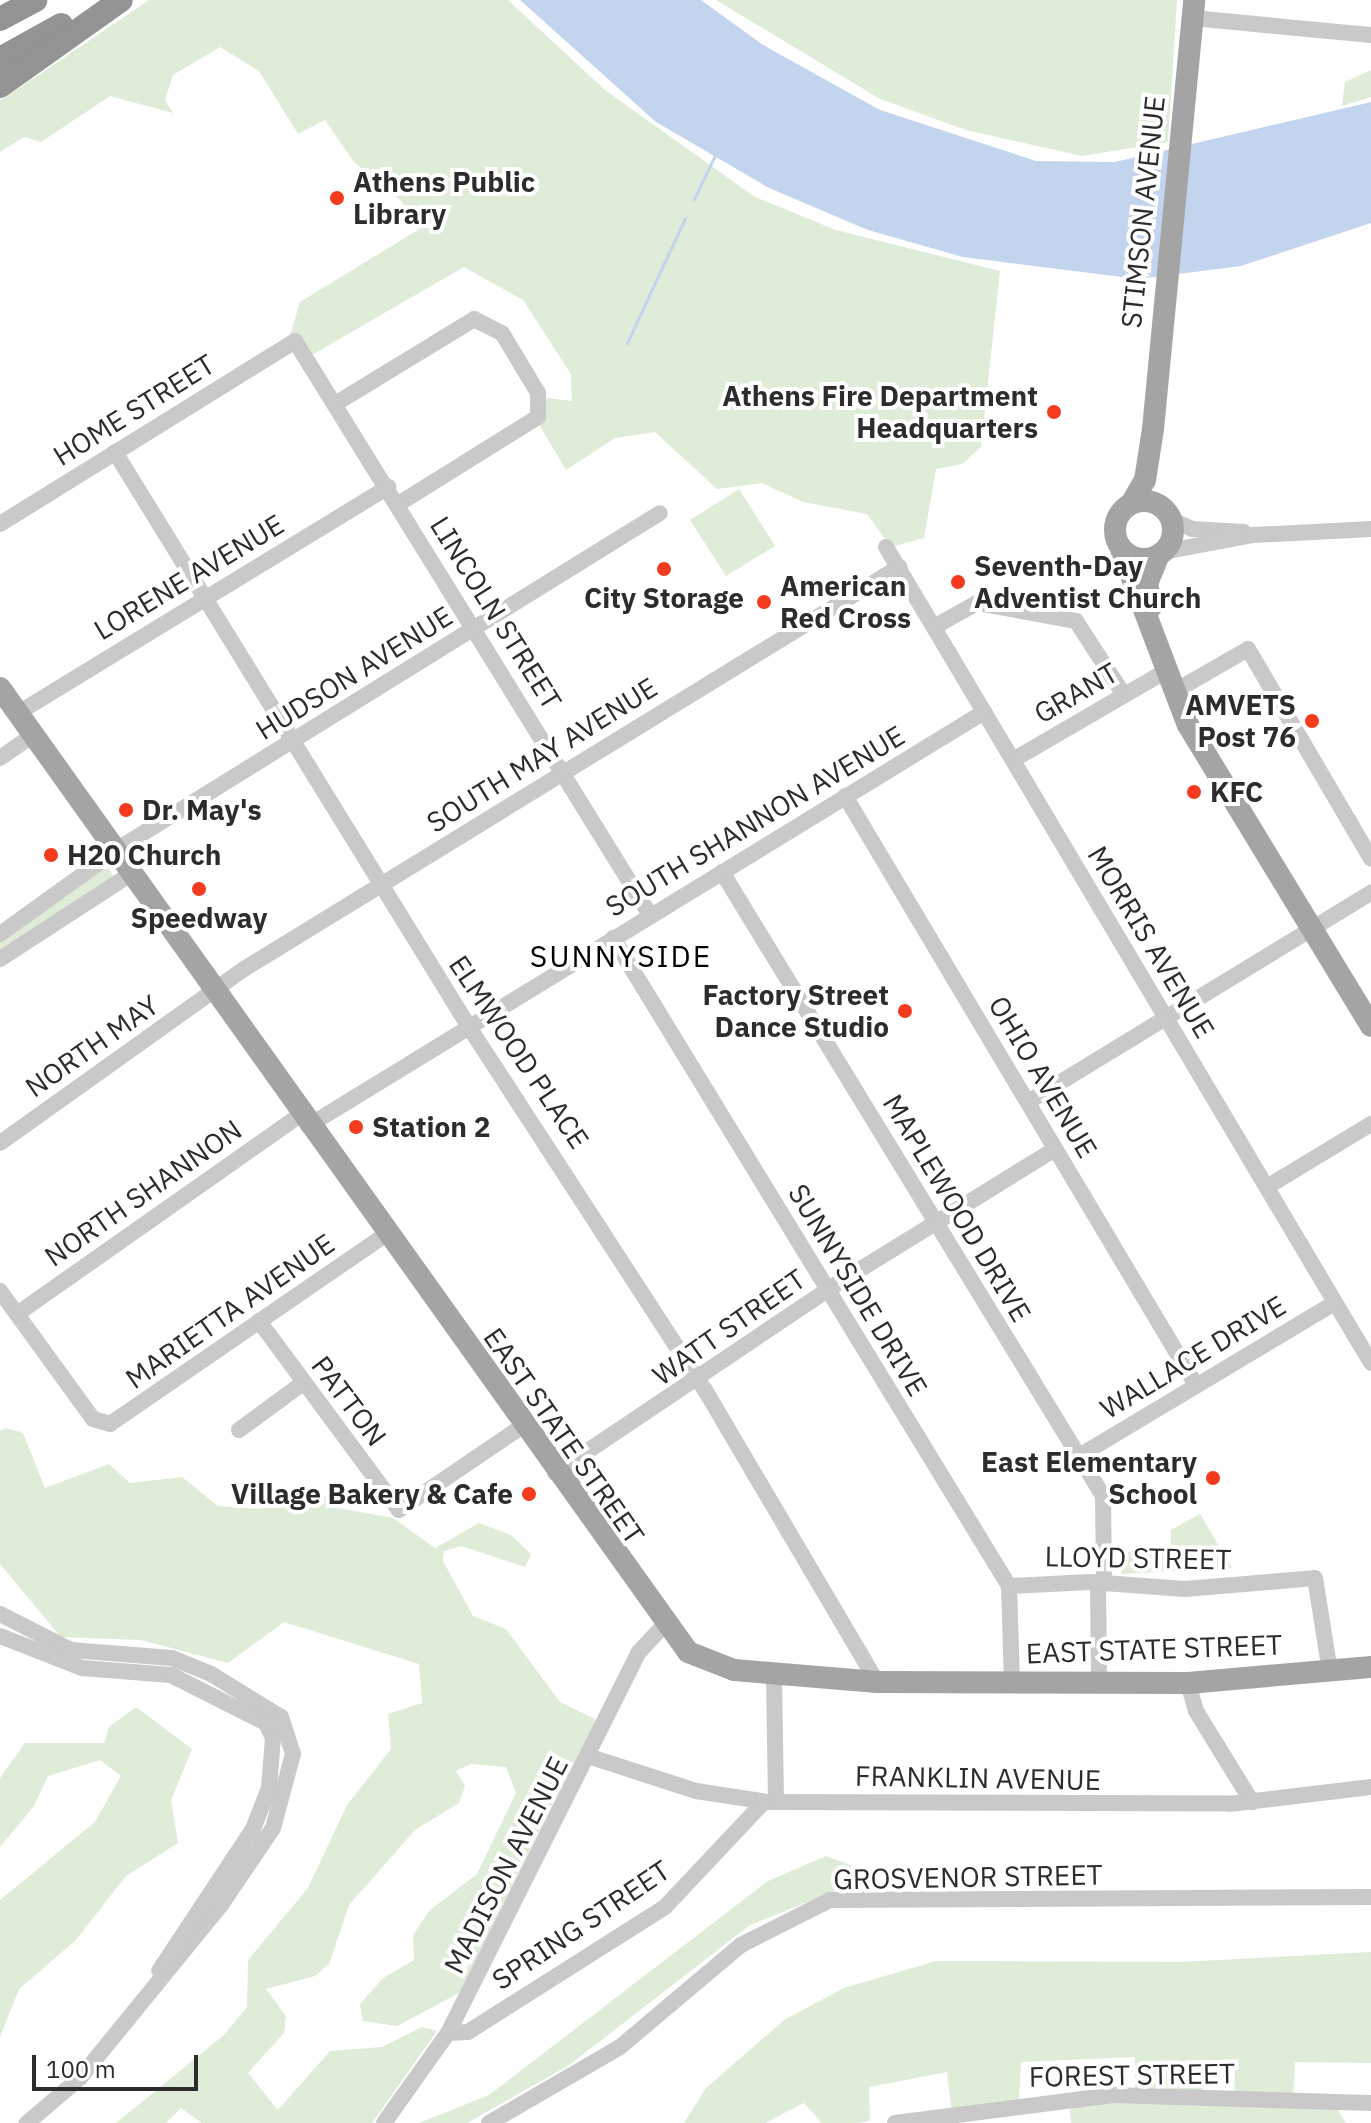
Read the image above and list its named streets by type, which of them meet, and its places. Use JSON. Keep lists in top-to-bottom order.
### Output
{
  "streets": {
    "main road": ["STIMSON AVENUE", "EAST STATE STREET"],
    "street": [
      "HOME STREET",
      "LORENE AVENUE",
      "LINCOLN STREET",
      "HUDSON AVENUE",
      "GRANT",
      "SOUTH MAY AVENUE",
      "SOUTH SHANNON AVENUE",
      "MORRIS AVENUE",
      "NORTH MAY",
      "ELMWOOD PLACE",
      "OHIO AVENUE",
      "NORTH SHANNON",
      "MAPLEWOOD DRIVE",
      "SUNNYSIDE DRIVE",
      "MARIETTA AVENUE",
      "WATT STREET",
      "WALLACE DRIVE",
      "PATTON",
      "LLOYD STREET",
      "FRANKLIN AVENUE",
      "MADISON AVENUE",
      "GROSVENOR STREET",
      "SPRING STREET",
      "FOREST STREET"
    ]
  },
  "crossings": [
    ["HOME STREET", "LINCOLN STREET"],
    ["HOME STREET", "ELMWOOD PLACE"],
    ["LORENE AVENUE", "LINCOLN STREET"],
    ["LORENE AVENUE", "ELMWOOD PLACE"],
    ["LORENE AVENUE", "EAST STATE STREET"],
    ["LINCOLN STREET", "HUDSON AVENUE"],
    ["LINCOLN STREET", "SOUTH MAY AVENUE"],
    ["LINCOLN STREET", "SOUTH SHANNON AVENUE"],
    ["HUDSON AVENUE", "ELMWOOD PLACE"],
    ["HUDSON AVENUE", "EAST STATE STREET"],
    ["GRANT", "MORRIS AVENUE"],
    ["SOUTH MAY AVENUE", "MORRIS AVENUE"],
    ["SOUTH MAY AVENUE", "NORTH MAY"],
    ["SOUTH MAY AVENUE", "ELMWOOD PLACE"],
    ["SOUTH MAY AVENUE", "EAST STATE STREET"],
    ["SOUTH SHANNON AVENUE", "MORRIS AVENUE"],
    ["SOUTH SHANNON AVENUE", "ELMWOOD PLACE"],
    ["SOUTH SHANNON AVENUE", "OHIO AVENUE"],
    ["SOUTH SHANNON AVENUE", "NORTH SHANNON"],
    ["SOUTH SHANNON AVENUE", "MAPLEWOOD DRIVE"],
    ["SOUTH SHANNON AVENUE", "SUNNYSIDE DRIVE"],
    ["SOUTH SHANNON AVENUE", "EAST STATE STREET"],
    ["MORRIS AVENUE", "WALLACE DRIVE"],
    ["NORTH MAY", "EAST STATE STREET"],
    ["ELMWOOD PLACE", "WATT STREET"],
    ["ELMWOOD PLACE", "EAST STATE STREET"],
    ["OHIO AVENUE", "WATT STREET"],
    ["OHIO AVENUE", "WALLACE DRIVE"],
    ["NORTH SHANNON", "MARIETTA AVENUE"],
    ["NORTH SHANNON", "EAST STATE STREET"],
    ["MAPLEWOOD DRIVE", "WATT STREET"],
    ["MAPLEWOOD DRIVE", "WALLACE DRIVE"],
    ["MAPLEWOOD DRIVE", "EAST STATE STREET"],
    ["MAPLEWOOD DRIVE", "LLOYD STREET"],
    ["SUNNYSIDE DRIVE", "WATT STREET"],
    ["SUNNYSIDE DRIVE", "EAST STATE STREET"],
    ["SUNNYSIDE DRIVE", "LLOYD STREET"],
    ["MARIETTA AVENUE", "PATTON"],
    ["MARIETTA AVENUE", "EAST STATE STREET"],
    ["WATT STREET", "EAST STATE STREET"],
    ["PATTON", "EAST STATE STREET"],
    ["EAST STATE STREET", "LLOYD STREET"],
    ["EAST STATE STREET", "MADISON AVENUE"],
    ["FRANKLIN AVENUE", "MADISON AVENUE"],
    ["FRANKLIN AVENUE", "SPRING STREET"],
    ["MADISON AVENUE", "SPRING STREET"]
  ],
  "districts": ["SUNNYSIDE"],
  "places": [
    "Athens Public Library",
    "Athens Fire Department Headquarters",
    "City Storage",
    "Seventh-Day Adventist Church",
    "American Red Cross",
    "AMVETS Post 76",
    "KFC",
    "Dr. May's",
    "H20 Church",
    "Speedway",
    "Factory Street Dance Studio",
    "Station 2",
    "East Elementary School",
    "Village Bakery & Cafe"
  ],
  "scale_bar": "100 m"
}
